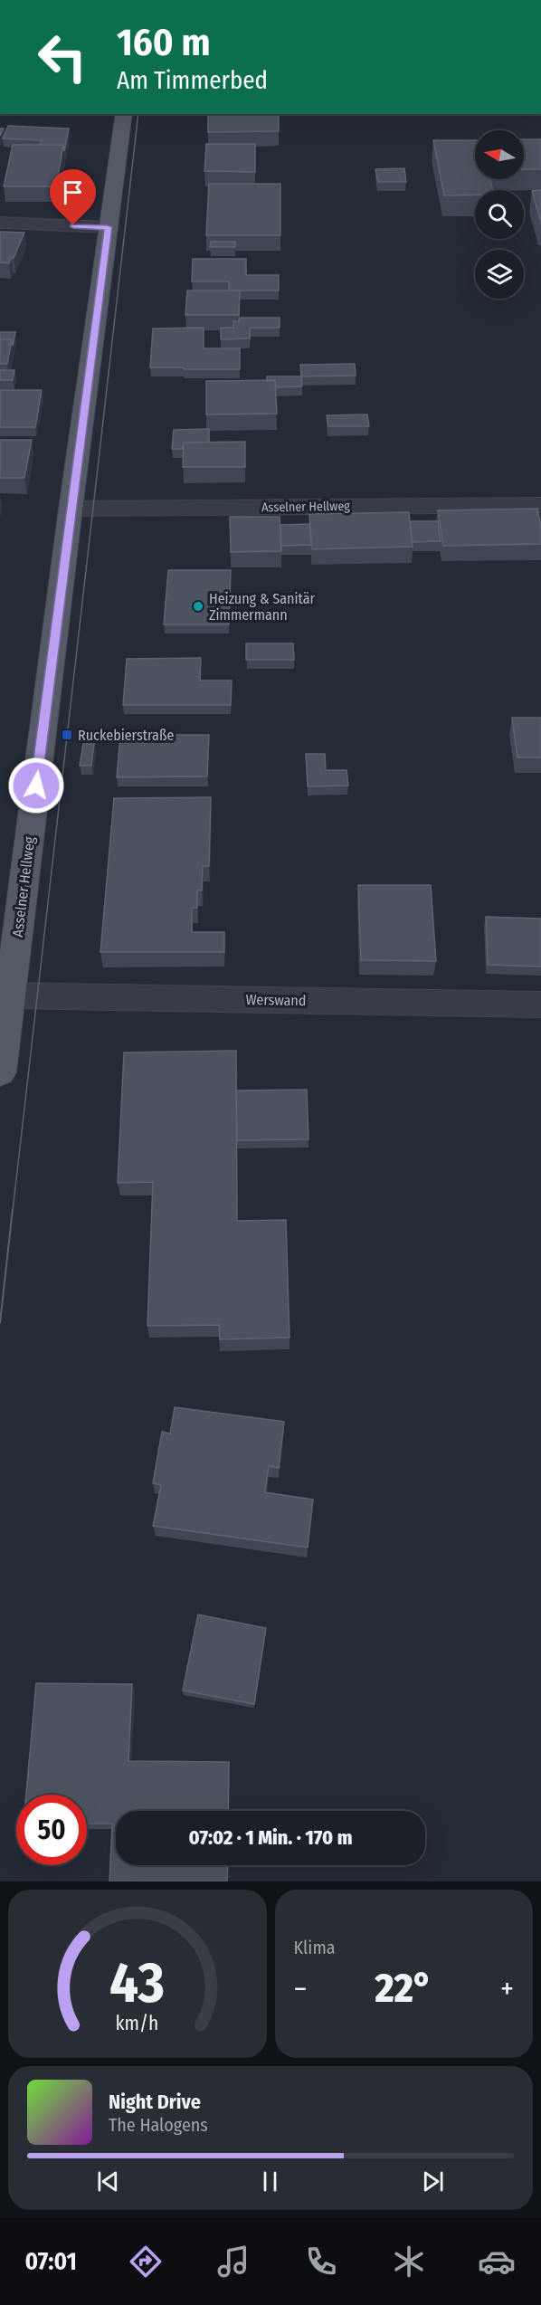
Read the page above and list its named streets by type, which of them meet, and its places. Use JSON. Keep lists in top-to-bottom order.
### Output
{
  "streets": {
    "main road": ["Asselner Hellweg"],
    "street": ["Werswand"]
  },
  "crossings": [
    ["Asselner Hellweg", "Werswand"]
  ],
  "places": {
    "other": ["Heizung & Sanitär Zimmermann"],
    "transit": ["Ruckebierstraße"]
  },
  "north": "left",
  "page": {
    "turn": ["160 m", "Am Timmerbed"],
    "limit": "50",
    "trip": "07:02 · 1 Min. · 170 m",
    "tile": "Klima",
    "heat": ["−", "22°", "+"],
    "song": ["Night Drive", "The Halogens"],
    "tabs": "07:01",
    "gauge": ["43", "km/h"]
  }
}
